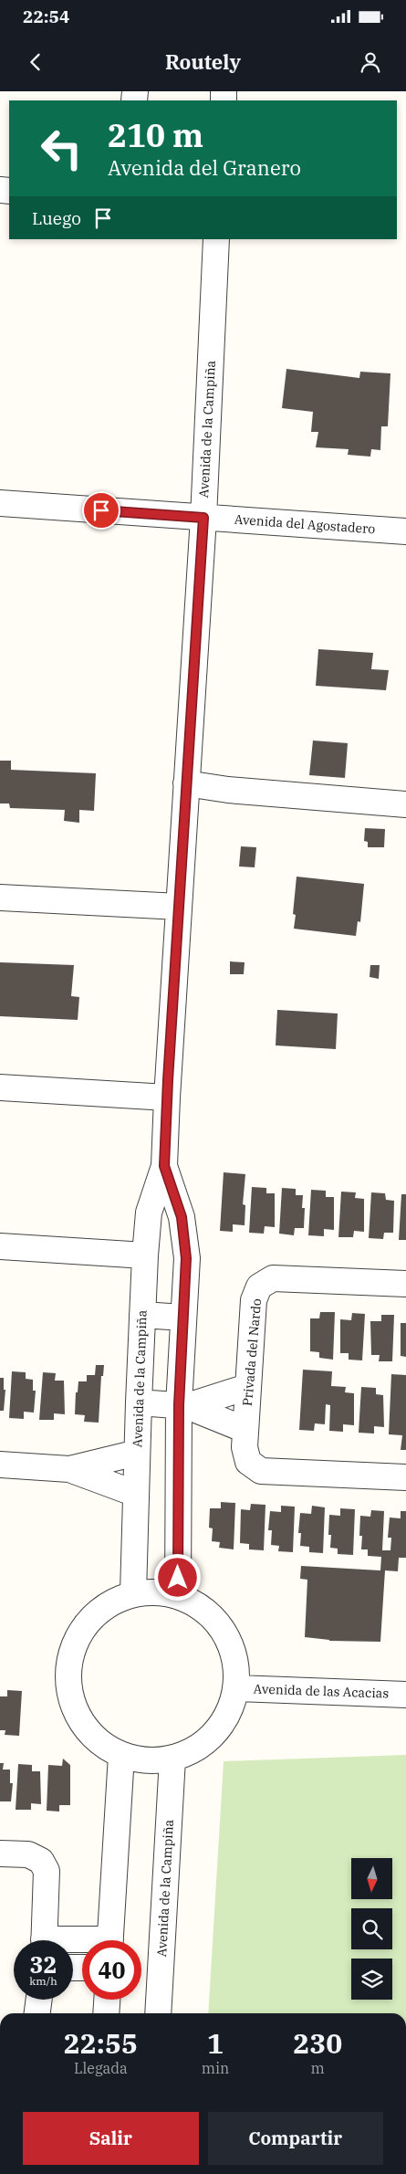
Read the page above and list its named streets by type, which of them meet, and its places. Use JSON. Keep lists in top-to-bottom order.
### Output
{
  "streets": {
    "street": [
      "Avenida de la Campiña",
      "Avenida del Agostadero",
      "Privada del Nardo",
      "Avenida de las Acacias"
    ]
  },
  "crossings": [
    ["Avenida de la Campiña", "Avenida del Agostadero"],
    ["Avenida de la Campiña", "Privada del Nardo"]
  ],
  "north": "bottom",
  "page": {
    "status": "22:54",
    "header": "Routely",
    "turn": ["210 m", "Avenida del Granero"],
    "then": "Luego",
    "speed": "32 km/h",
    "limit": "40",
    "eta": [
      "22:55",
      "Llegada",
      "1",
      "min",
      "230",
      "m"
    ],
    "buttons": ["Salir", "Compartir"]
  }
}
